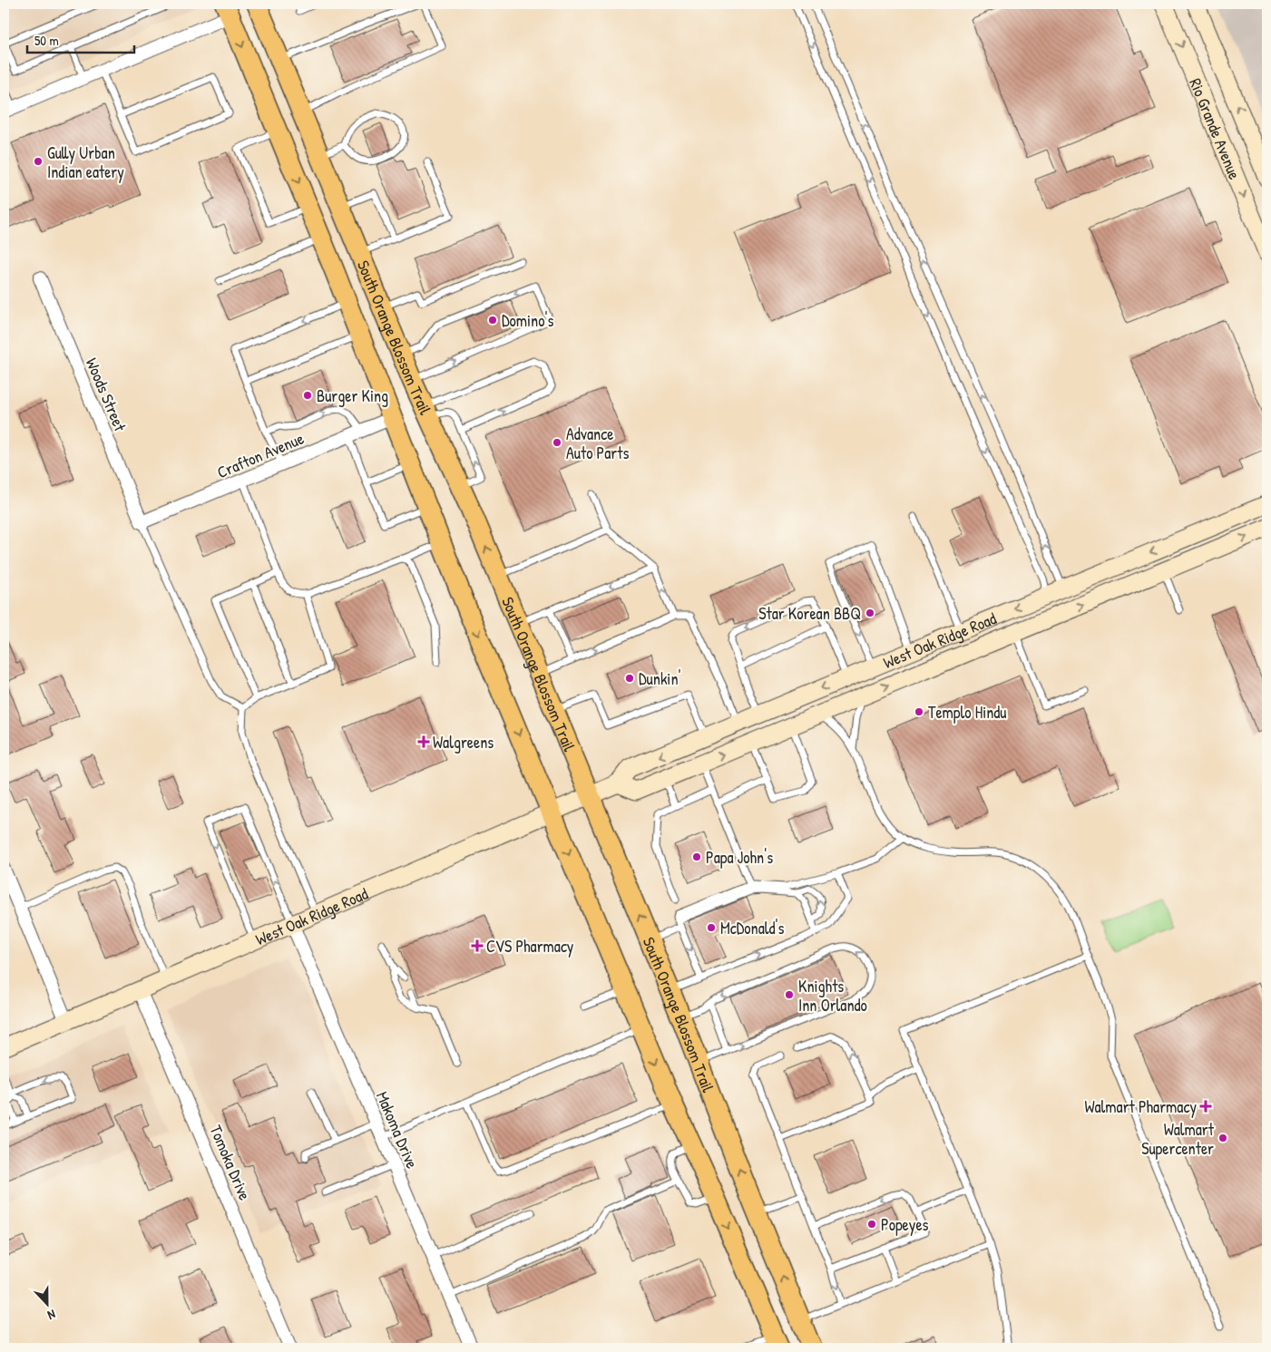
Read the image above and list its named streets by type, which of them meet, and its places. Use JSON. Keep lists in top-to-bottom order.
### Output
{
  "streets": {
    "main road": ["South Orange Blossom Trail"],
    "street": [
      "Rio Grande Avenue",
      "Woods Street",
      "Crafton Avenue",
      "West Oak Ridge Road",
      "Makoma Drive",
      "Tomoka Drive"
    ]
  },
  "crossings": [
    ["South Orange Blossom Trail", "Crafton Avenue"],
    ["South Orange Blossom Trail", "West Oak Ridge Road"],
    ["Woods Street", "Crafton Avenue"],
    ["West Oak Ridge Road", "Makoma Drive"],
    ["West Oak Ridge Road", "Tomoka Drive"]
  ],
  "places": {
    "other": [
      "Gully Urban Indian eatery",
      "Domino's",
      "Burger King",
      "Advance Auto Parts",
      "Star Korean BBQ",
      "Dunkin'",
      "Templo Hindu",
      "Papa John's",
      "McDonald's",
      "Knights Inn Orlando",
      "Walmart Supercenter",
      "Popeyes"
    ],
    "health": ["Walgreens", "CVS Pharmacy", "Walmart Pharmacy"]
  },
  "scale_bar": "50 m",
  "north": "bottom"
}
